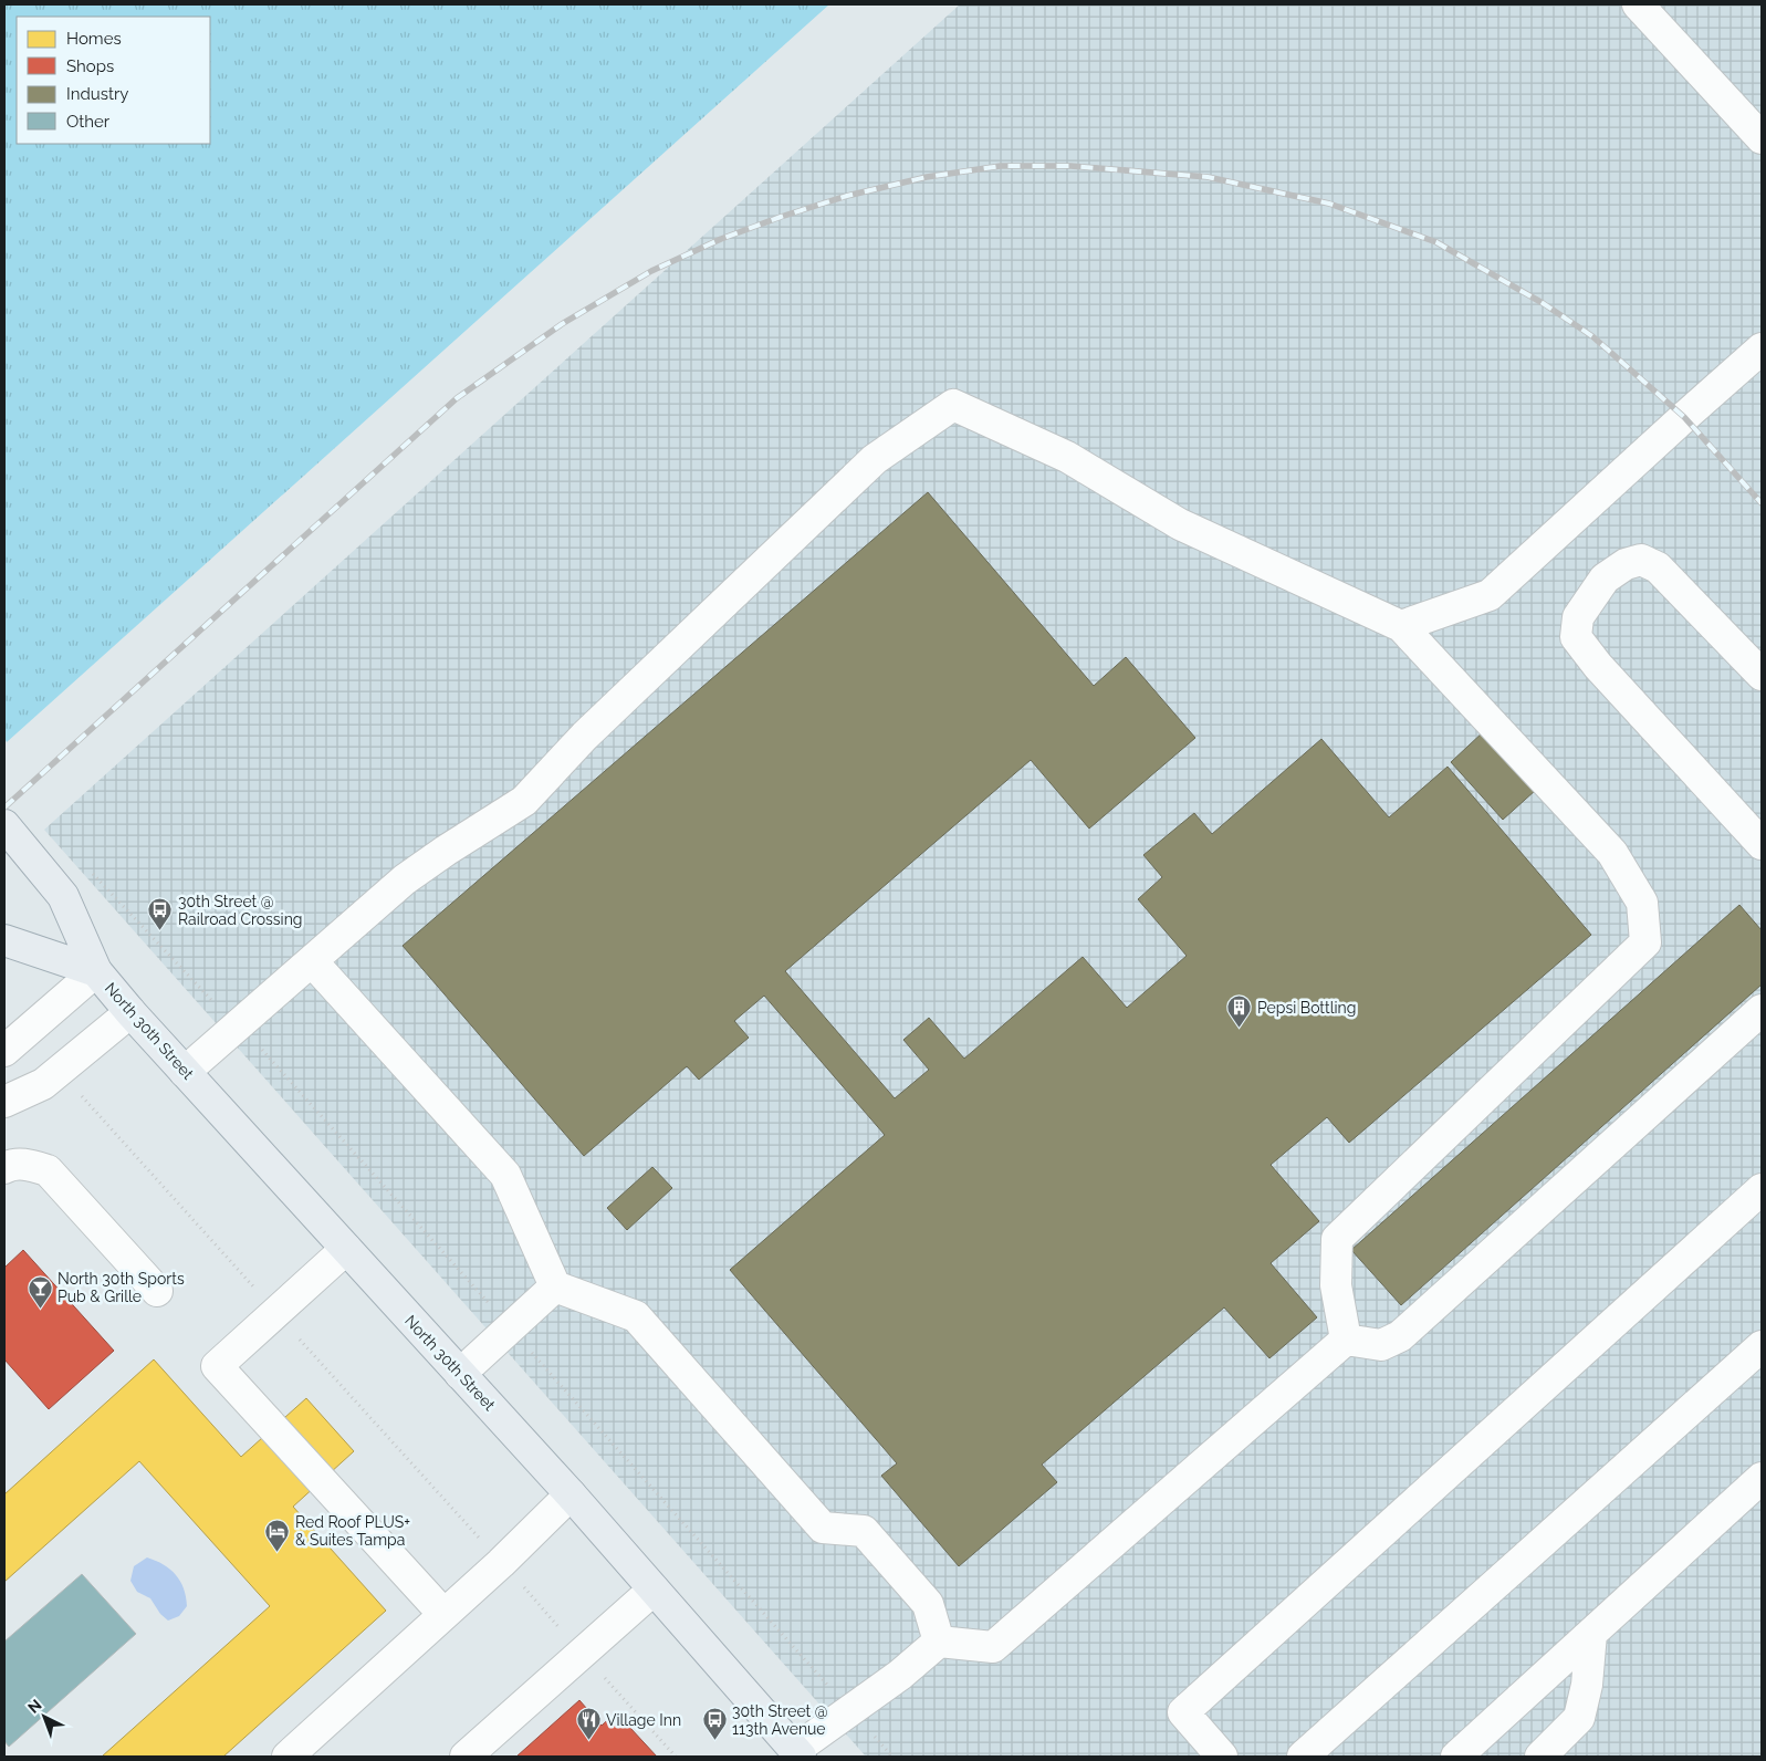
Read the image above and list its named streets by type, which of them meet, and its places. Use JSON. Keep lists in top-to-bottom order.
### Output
{
  "streets": {
    "main road": ["North 30th Street"]
  },
  "places": {
    "bus stop": ["30th Street @ Railroad Crossing", "30th Street @ 113th Avenue"],
    "building": ["Pepsi Bottling"],
    "bar": ["North 30th Sports Pub & Grille"],
    "hotel": ["Red Roof PLUS+ & Suites Tampa"],
    "restaurant": ["Village Inn"]
  },
  "legend": [
    "Homes",
    "Shops",
    "Industry",
    "Other"
  ],
  "north": "top left"
}
